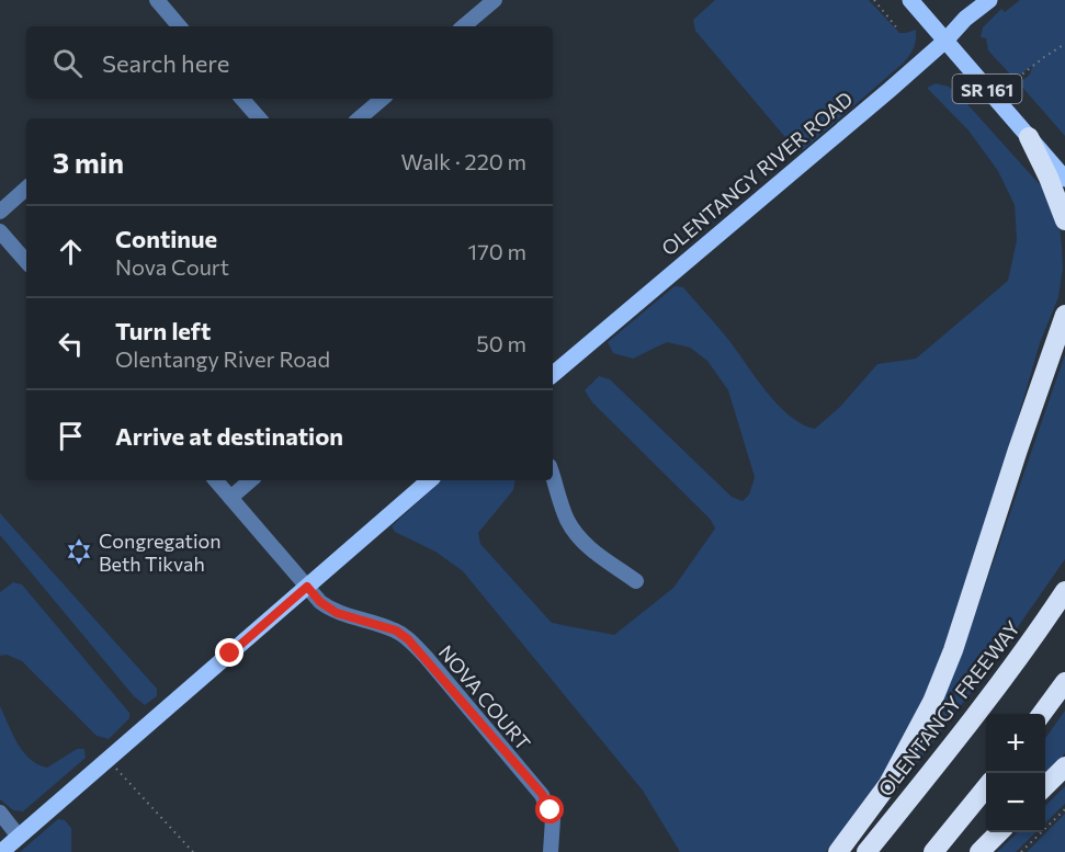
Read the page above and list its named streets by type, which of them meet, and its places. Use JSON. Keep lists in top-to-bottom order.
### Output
{
  "streets": {
    "highway": ["OLENTANGY FREEWAY"],
    "main road": ["SR 161", "OLENTANGY RIVER ROAD"],
    "street": ["NOVA COURT"]
  },
  "crossings": [
    ["SR 161", "OLENTANGY RIVER ROAD"]
  ],
  "places": {
    "synagogue": ["Congregation Beth Tikvah"]
  },
  "page": {
    "search": "Search here",
    "heading": ["3 min", "Walk · 220 m"],
    "list": [
      ["Continue", "Nova Court", "170 m"],
      ["Turn left", "Olentangy River Road", "50 m"],
      "Arrive at destination"
    ],
    "map_buttons": ["+", "−"]
  }
}
